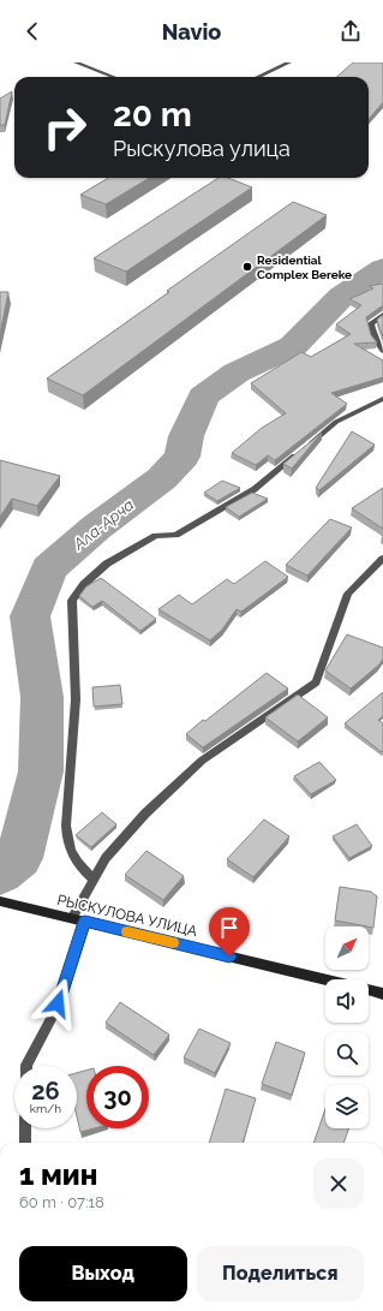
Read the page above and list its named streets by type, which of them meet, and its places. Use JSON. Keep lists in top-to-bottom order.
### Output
{
  "streets": {
    "main road": ["РЫСКУЛОВА УЛИЦА"]
  },
  "water": ["Ала-Арча"],
  "places": ["Residential Complex Bereke"],
  "north": "top right",
  "page": {
    "header": "Navio",
    "turn": ["20 m", "Рыскулова улица"],
    "speed": "26 km/h",
    "limit": "30",
    "heading": ["1 мин", "60 m · 07:18"],
    "buttons": ["Выход", "Поделиться"]
  }
}
